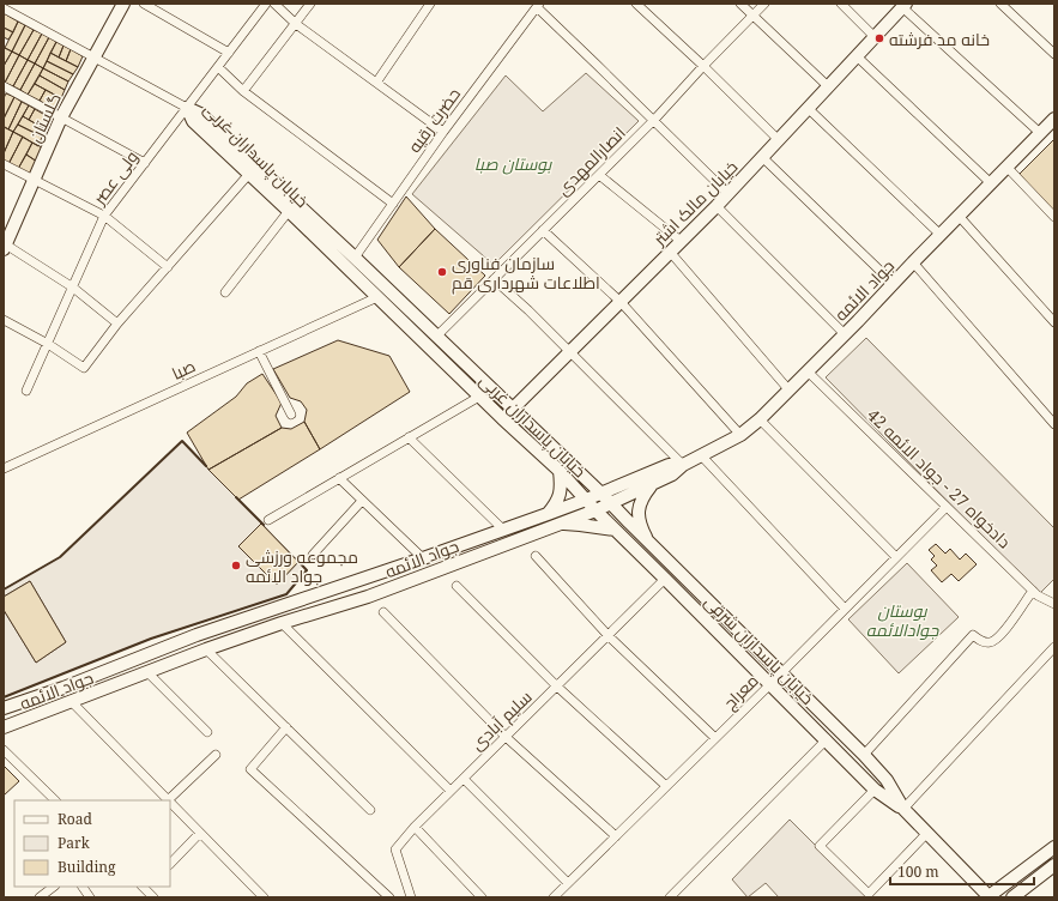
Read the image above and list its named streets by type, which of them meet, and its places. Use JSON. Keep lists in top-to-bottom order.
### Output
{
  "streets": {
    "street": [
      "گلستان",
      "حضرت رقیه",
      "خیابان پاسداران غربی",
      "انصارالمهدی",
      "ولی عصر",
      "خیابان مالک اشتر",
      "جواد الائمه",
      "صبا",
      "دادخواه 27 - جواد الائمه 42",
      "خیابان پاسداران شرقی",
      "معراج",
      "سلیم آبادی"
    ]
  },
  "crossings": [
    ["حضرت رقیه", "خیابان پاسداران غربی"],
    ["خیابان پاسداران غربی", "انصارالمهدی"],
    ["خیابان پاسداران غربی", "ولی عصر"],
    ["خیابان پاسداران غربی", "خیابان مالک اشتر"],
    ["خیابان پاسداران غربی", "جواد الائمه"],
    ["خیابان پاسداران غربی", "صبا"],
    ["خیابان پاسداران غربی", "خیابان پاسداران شرقی"],
    ["جواد الائمه", "دادخواه 27 - جواد الائمه 42"],
    ["جواد الائمه", "خیابان پاسداران شرقی"],
    ["دادخواه 27 - جواد الائمه 42", "معراج"],
    ["خیابان پاسداران شرقی", "معراج"],
    ["خیابان پاسداران شرقی", "سلیم آبادی"]
  ],
  "parks": ["بوستان صبا", "بوستان جوادالائمه"],
  "places": ["خانه مد فرشته", "سازمان فناوری اطلاعات شهرداری قم", "مجموعه ورزشی جواد الائمه"],
  "legend": ["Road", "Park", "Building"],
  "scale_bar": "100 m"
}
